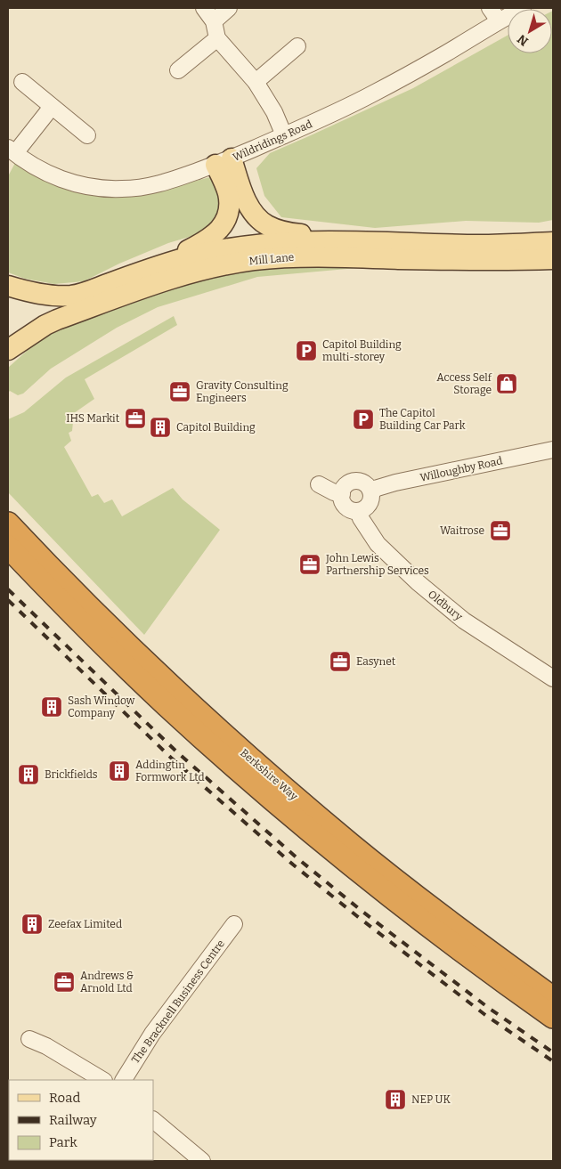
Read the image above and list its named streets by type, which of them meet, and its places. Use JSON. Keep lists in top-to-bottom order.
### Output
{
  "streets": {
    "highway": ["Berkshire Way"],
    "main road": ["Mill Lane"],
    "street": [
      "Wildridings Road",
      "Willoughby Road",
      "Oldbury",
      "The Bracknell Business Centre"
    ]
  },
  "crossings": [
    ["Willoughby Road", "Oldbury"]
  ],
  "places": {
    "parking": ["Capitol Building multi-storey", "The Capitol Building Car Park"],
    "shop": ["Access Self Storage"],
    "office": [
      "Gravity Consulting Engineers",
      "IHS Markit",
      "Waitrose",
      "John Lewis Partnership Services",
      "Easynet",
      "Andrews & Arnold Ltd"
    ],
    "building": [
      "Capitol Building",
      "Sash Window Company",
      "Addingtin Formwork Ltd",
      "Brickfields",
      "Zeefax Limited",
      "NEP UK"
    ]
  },
  "legend": ["Road", "Railway", "Park"],
  "north": "bottom left"
}
